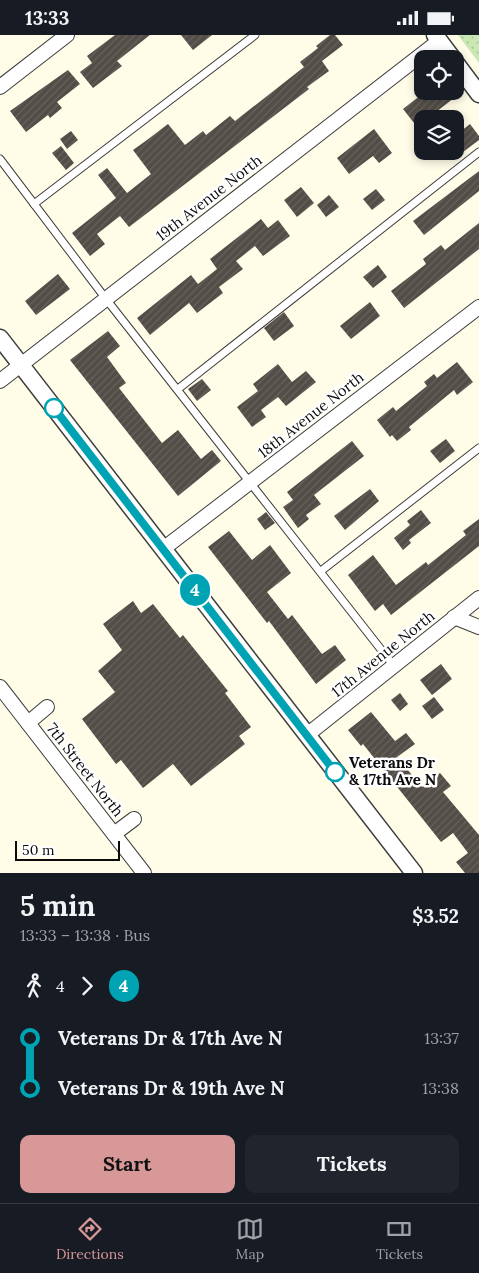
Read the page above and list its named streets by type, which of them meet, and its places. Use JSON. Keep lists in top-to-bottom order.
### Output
{
  "streets": {
    "street": [
      "19th Avenue North",
      "18th Avenue North",
      "17th Avenue North",
      "7th Street North"
    ]
  },
  "places": ["Veterans Dr & 17th Ave N"],
  "lines": ["bus line 4"],
  "scale_bar": "50 m",
  "page": {
    "status": "13:33",
    "on_map": "4",
    "scale": "50 m",
    "heading": ["5 min", "13:33 – 13:38 · Bus", "$3.52"],
    "legs": ["4", "4"],
    "list": [
      {
        "name": "Veterans Dr & 17th Ave N",
        "value": "13:37"
      },
      {
        "name": "Veterans Dr & 19th Ave N",
        "value": "13:38"
      }
    ],
    "buttons": ["Start", "Tickets"],
    "tabs": ["Directions", "Map", "Tickets"]
  }
}
